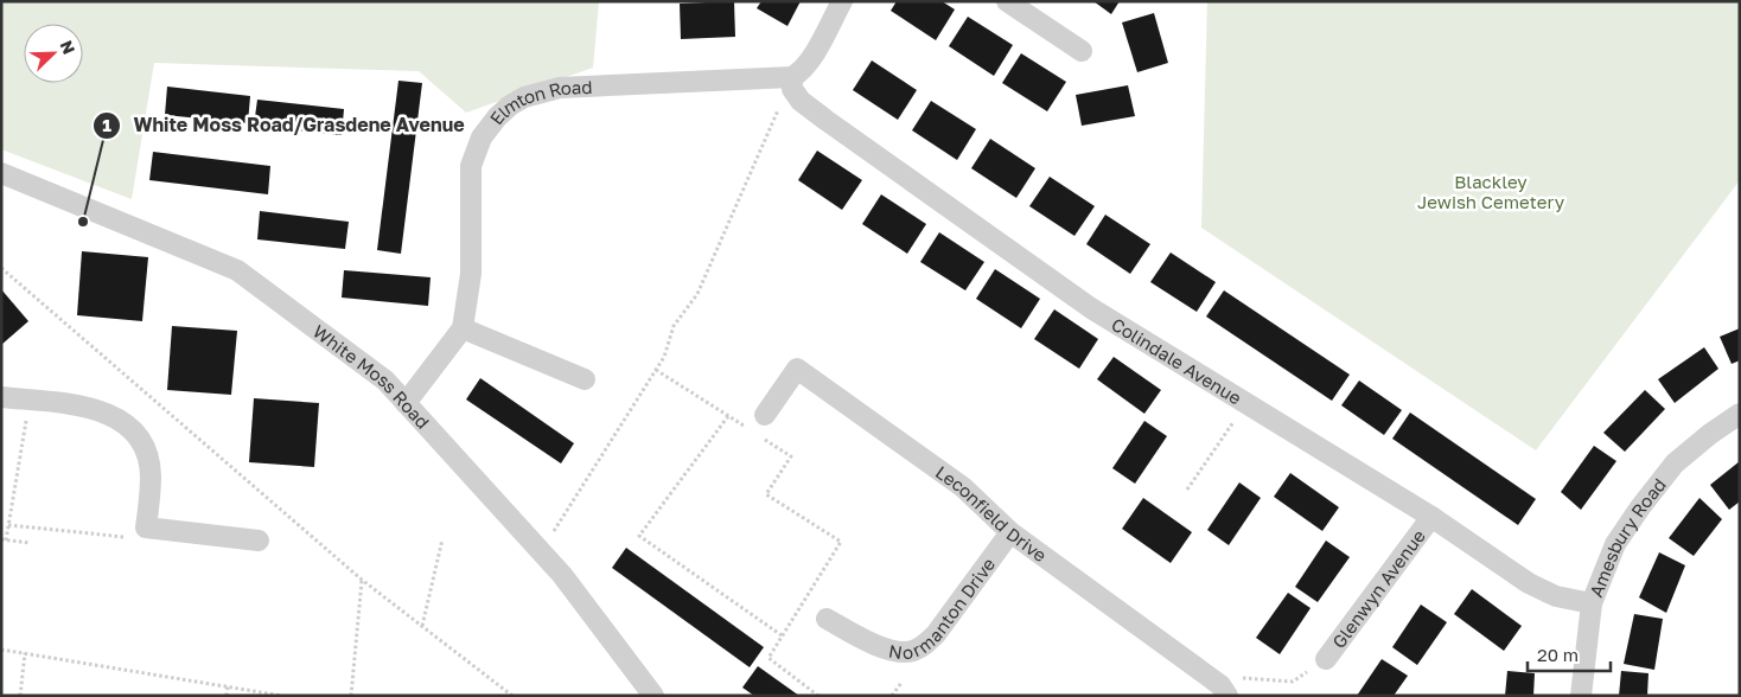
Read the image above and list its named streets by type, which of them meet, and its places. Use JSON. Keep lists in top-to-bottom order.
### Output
{
  "streets": {
    "street": [
      "Elmton Road",
      "Colindale Avenue",
      "White Moss Road",
      "Leconfield Drive",
      "Amesbury Road",
      "Glenwyn Avenue",
      "Normanton Drive"
    ]
  },
  "crossings": [
    ["Elmton Road", "Colindale Avenue"],
    ["Elmton Road", "White Moss Road"],
    ["Colindale Avenue", "Amesbury Road"],
    ["Colindale Avenue", "Glenwyn Avenue"],
    ["Leconfield Drive", "Normanton Drive"]
  ],
  "parks": ["Blackley Jewish Cemetery"],
  "places": ["White Moss Road/Grasdene Avenue"],
  "scale_bar": "20 m",
  "north": "top right"
}
